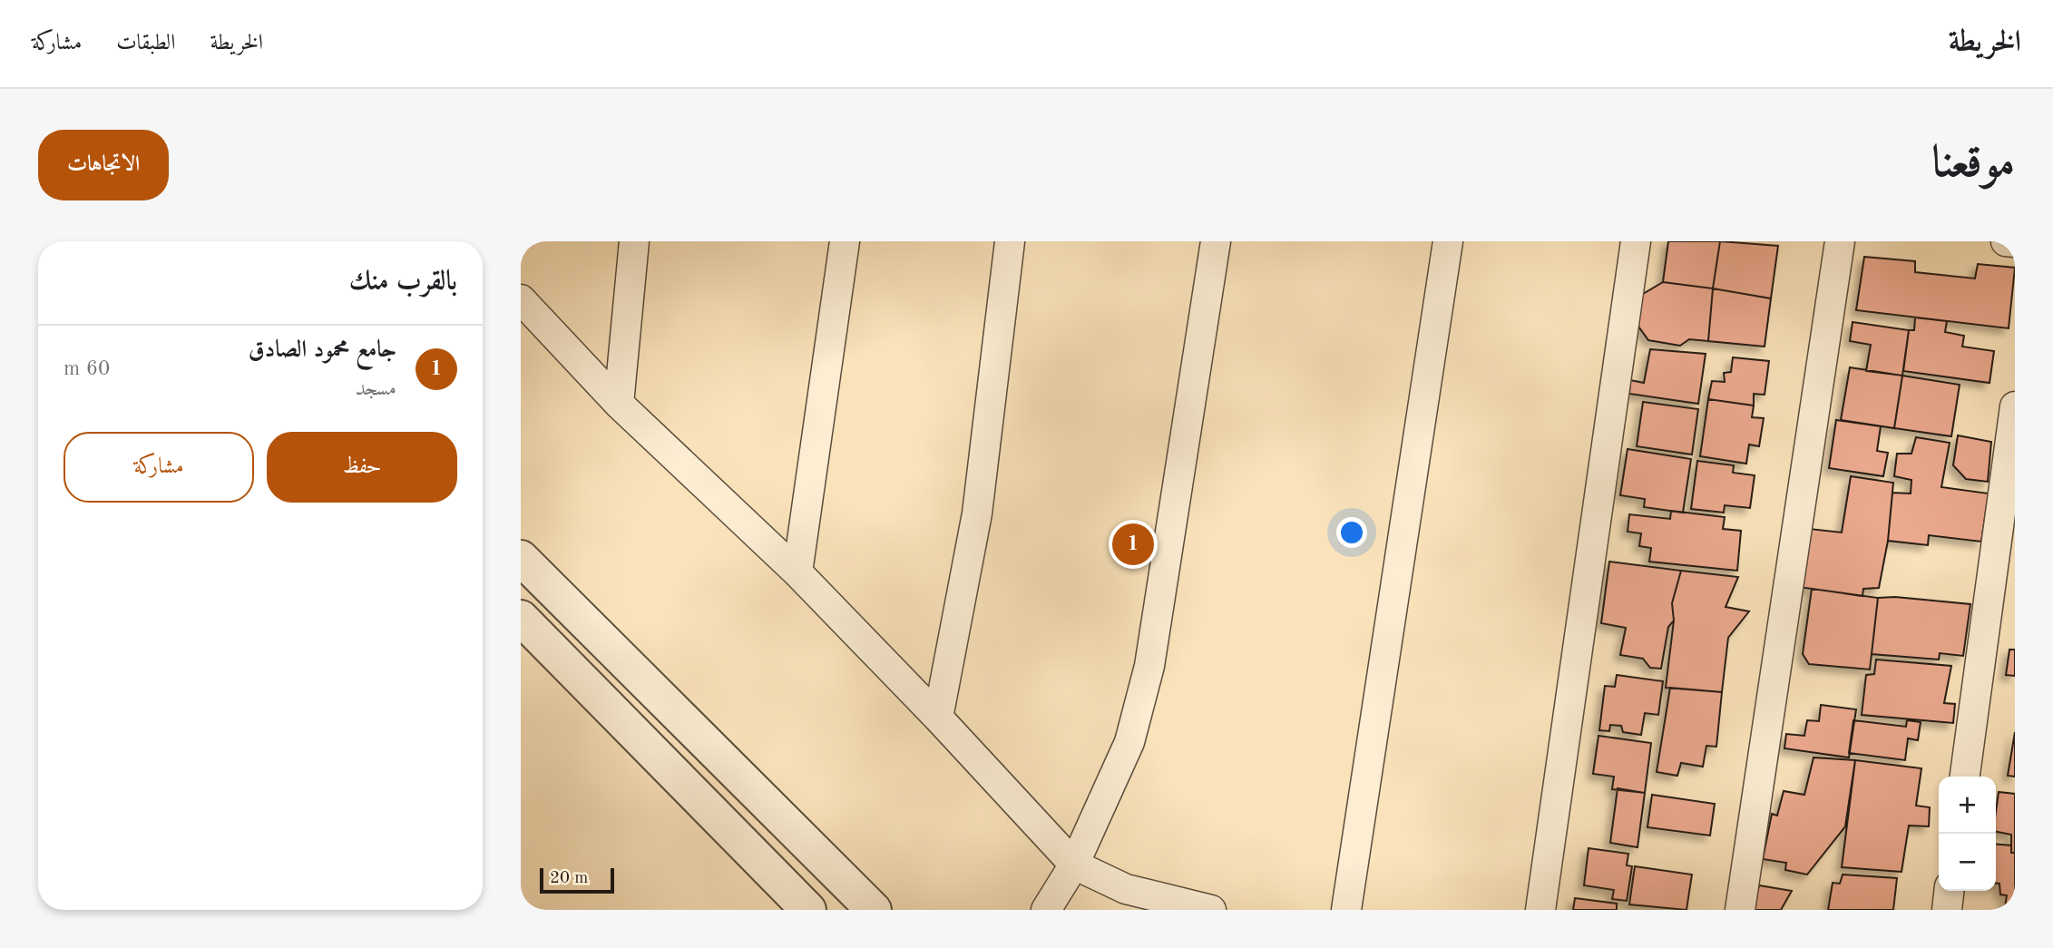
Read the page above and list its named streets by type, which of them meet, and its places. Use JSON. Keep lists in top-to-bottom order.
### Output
{
  "scale_bar": "20 m",
  "page": {
    "header": "الخريطة",
    "nav": ["الخريطة", "الطبقات", "مشاركة"],
    "title": "موقعنا",
    "buttons": [
      "الاتجاهات",
      ["حفظ", "مشاركة"]
    ],
    "heading": "بالقرب منك",
    "list": [
      {
        "mark": "1",
        "name": "جامع محمود الصادق",
        "note": "مسجد",
        "value": "60 m"
      }
    ],
    "pins": "1",
    "map_buttons": ["+", "−"],
    "scale": "20 m"
  }
}
